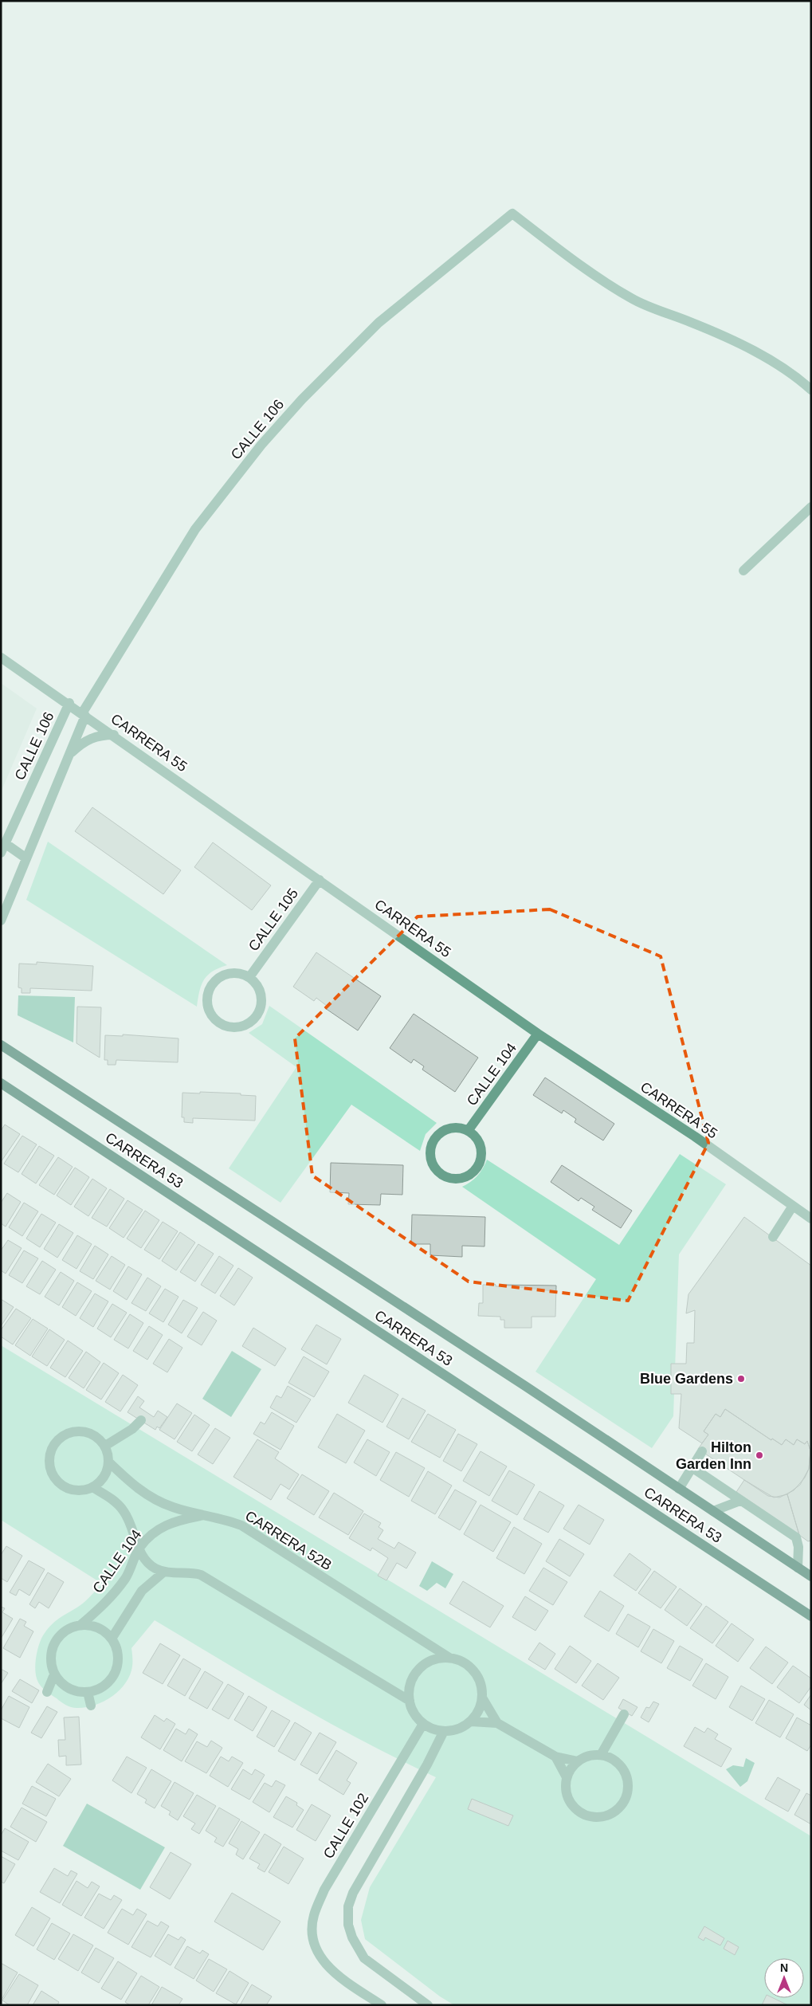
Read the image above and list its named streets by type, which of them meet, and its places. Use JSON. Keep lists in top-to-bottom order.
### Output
{
  "streets": {
    "main road": ["CARRERA 53"],
    "street": [
      "CALLE 106",
      "CARRERA 55",
      "CALLE 105",
      "CALLE 104",
      "CARRERA 52B",
      "CALLE 102"
    ]
  },
  "crossings": [
    ["CALLE 106", "CARRERA 55"],
    ["CARRERA 55", "CALLE 105"],
    ["CARRERA 55", "CALLE 104"],
    ["CALLE 104", "CARRERA 52B"],
    ["CARRERA 52B", "CALLE 102"]
  ],
  "places": ["Blue Gardens", "Hilton Garden Inn"],
  "north": "top"
}
